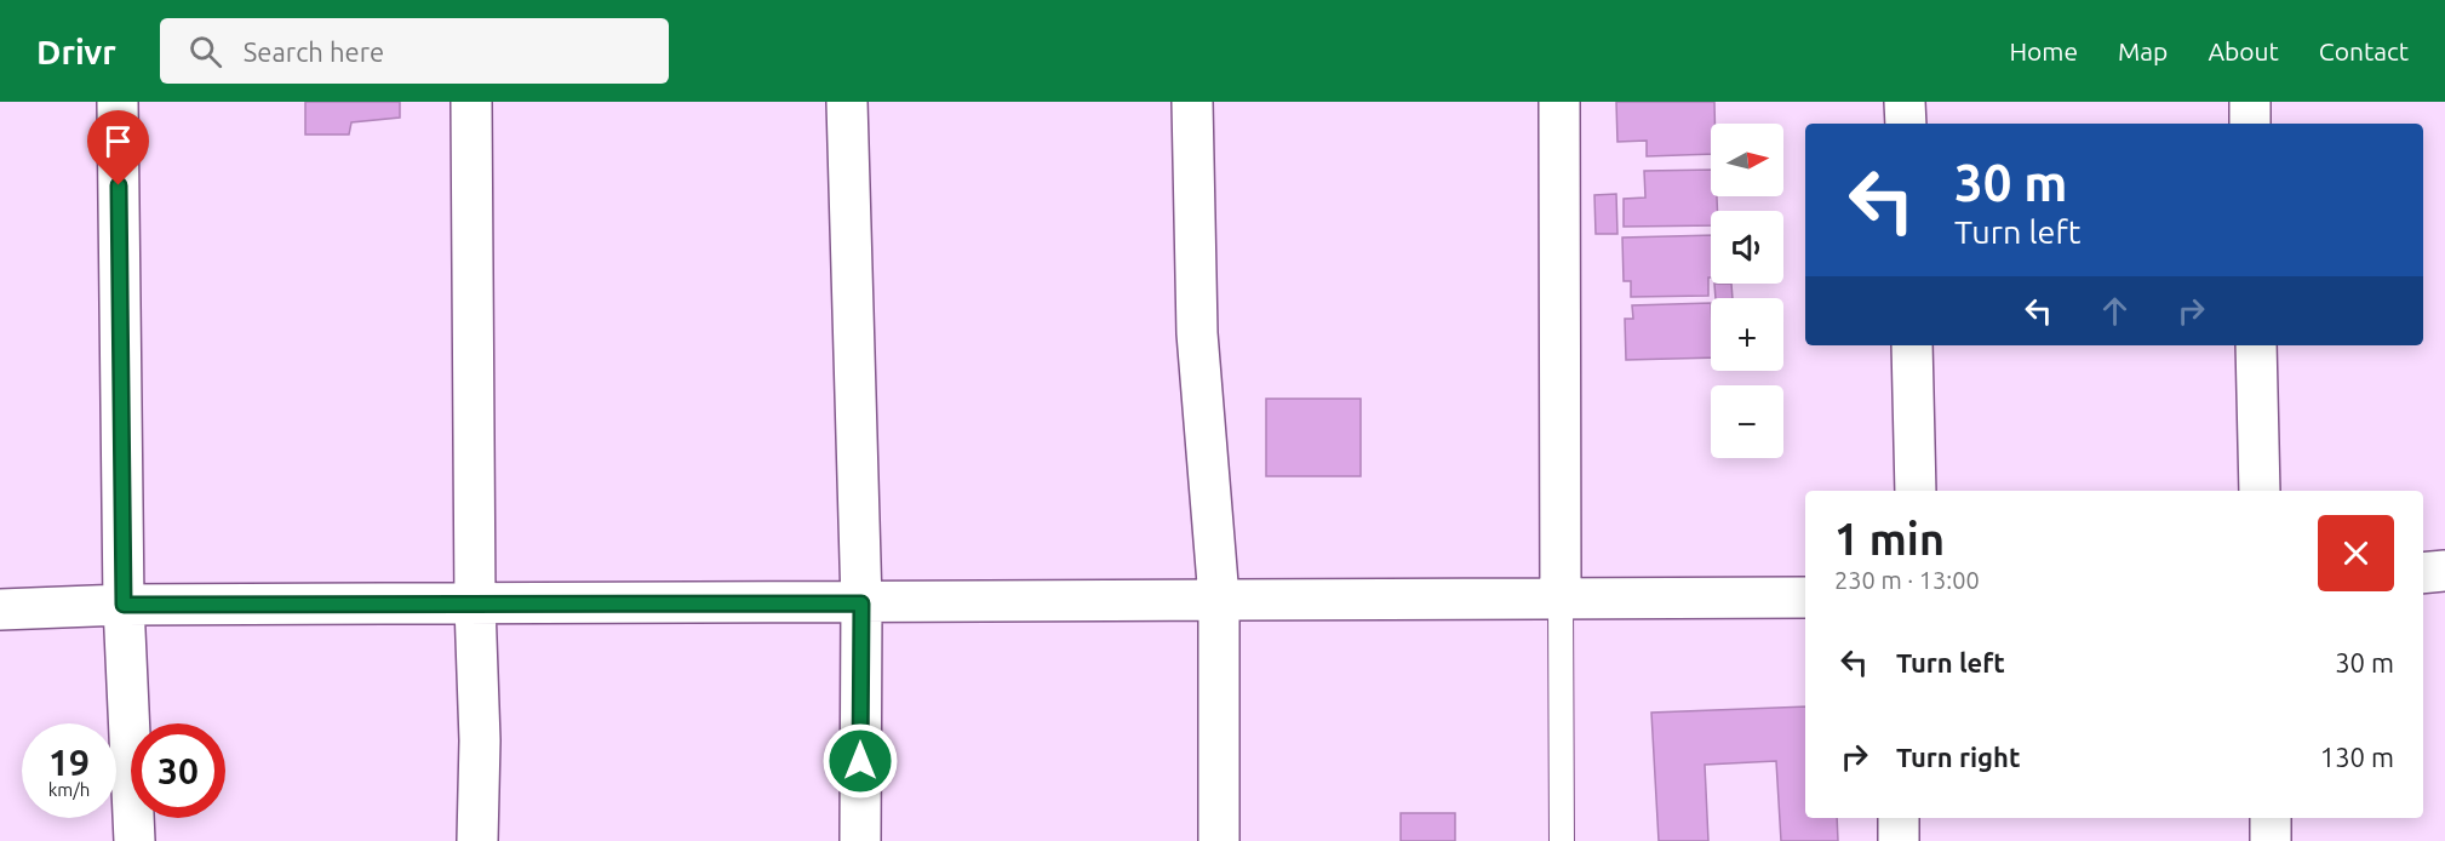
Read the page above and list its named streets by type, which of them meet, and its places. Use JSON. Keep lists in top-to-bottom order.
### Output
{
  "north": "right",
  "page": {
    "header": "Drivr",
    "search": "Search here",
    "nav": [
      "Home",
      "Map",
      "About",
      "Contact"
    ],
    "map_buttons": ["+", "−"],
    "turn": ["30 m", "Turn left"],
    "heading": ["1 min", "230 m · 13:00"],
    "list": [
      {
        "name": "Turn left",
        "value": "30 m"
      },
      {
        "name": "Turn right",
        "value": "130 m"
      }
    ],
    "speed": "19 km/h",
    "limit": "30"
  }
}
